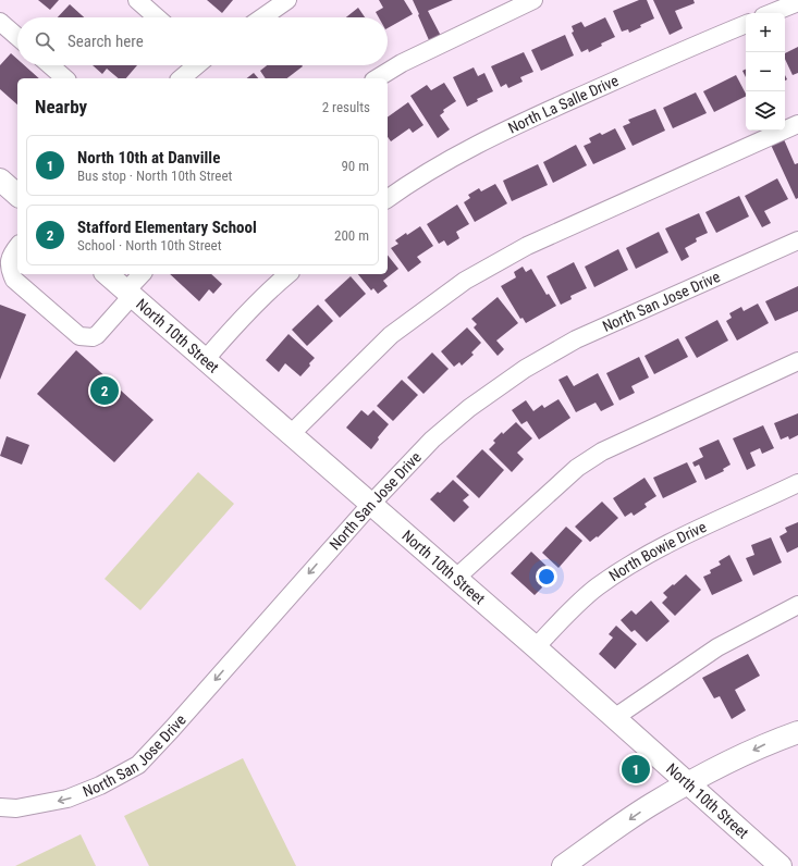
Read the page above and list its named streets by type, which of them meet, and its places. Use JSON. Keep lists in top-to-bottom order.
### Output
{
  "streets": {
    "main road": ["North 10th Street"],
    "street": ["North La Salle Drive", "North San Jose Drive", "North Bowie Drive"]
  },
  "crossings": [
    ["North San Jose Drive", "North 10th Street"],
    ["North 10th Street", "North Bowie Drive"]
  ],
  "one_way": ["North San Jose Drive"],
  "page": {
    "map_buttons": ["+", "−"],
    "search": "Search here",
    "heading": ["Nearby", "2 results"],
    "list": [
      {
        "mark": "1",
        "name": "North 10th at Danville",
        "note": "Bus stop · North 10th Street",
        "value": "90 m"
      },
      {
        "mark": "2",
        "name": "Stafford Elementary School",
        "note": "School · North 10th Street",
        "value": "200 m"
      }
    ],
    "pins": ["2", "1"]
  }
}
